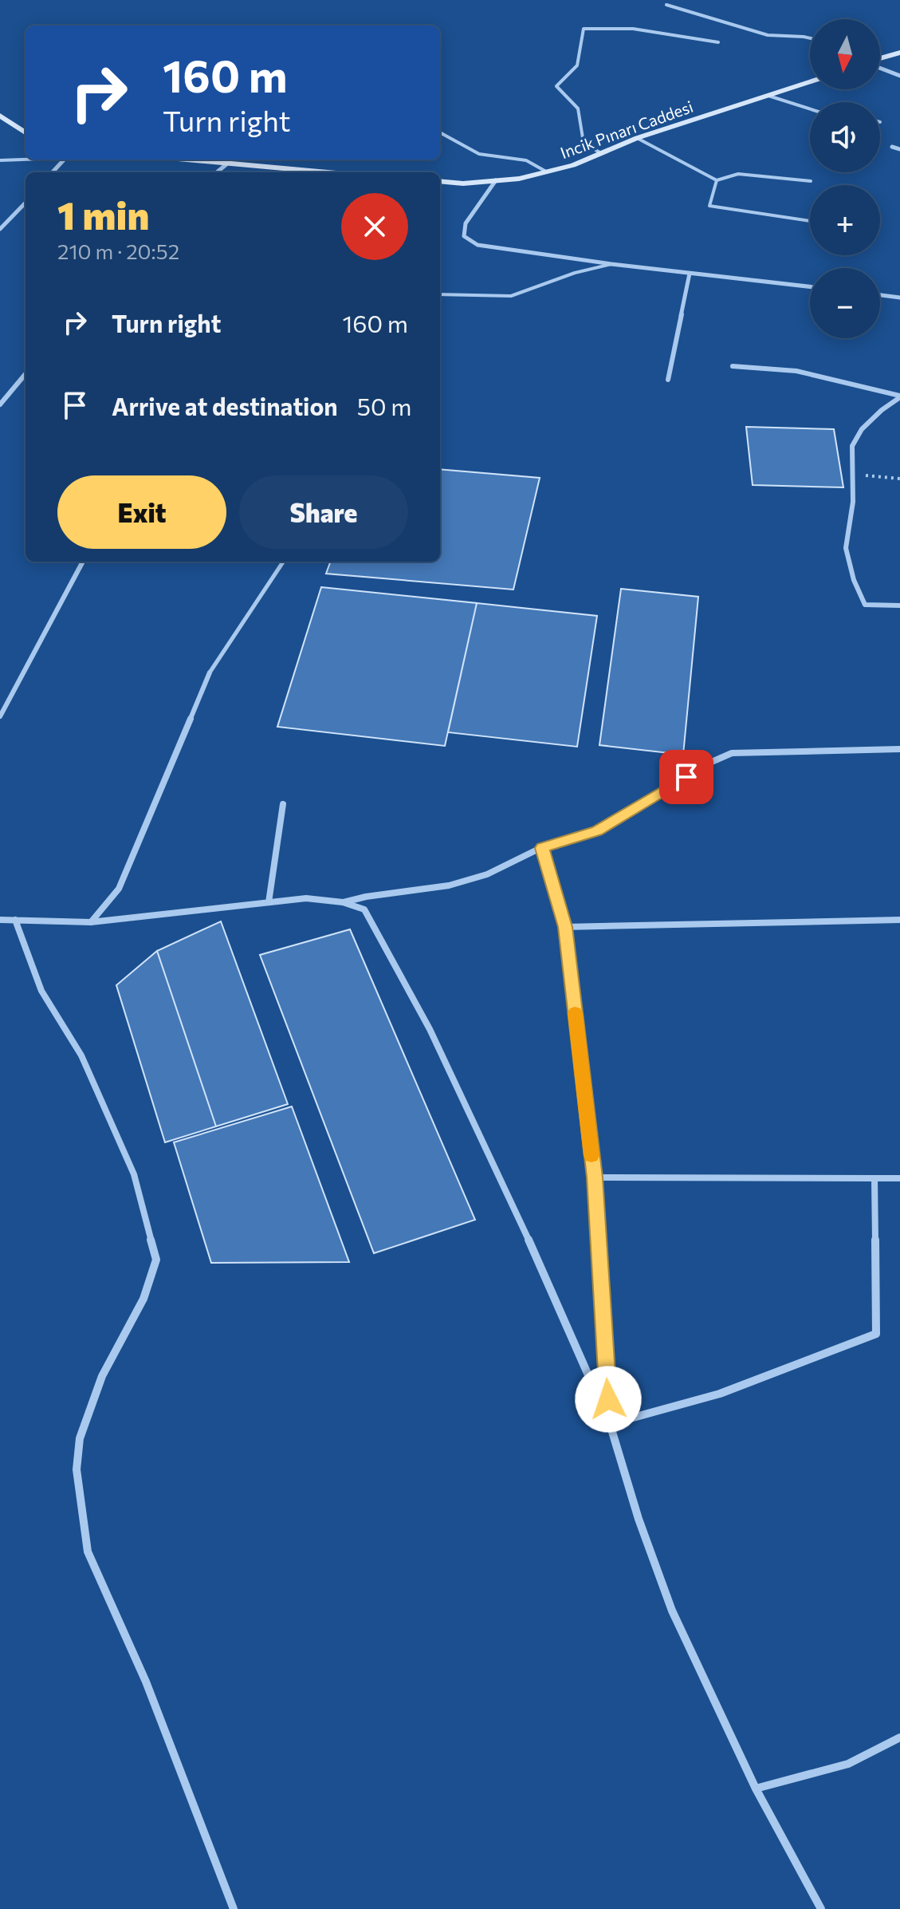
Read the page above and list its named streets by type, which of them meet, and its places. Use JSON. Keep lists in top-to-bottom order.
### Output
{
  "streets": {
    "main road": ["Incik Pınarı Caddesi"]
  },
  "north": "bottom",
  "page": {
    "map_buttons": ["+", "−"],
    "turn": ["160 m", "Turn right"],
    "heading": ["1 min", "210 m · 20:52"],
    "list": [
      {
        "name": "Turn right",
        "value": "160 m"
      },
      {
        "name": "Arrive at destination",
        "value": "50 m"
      }
    ],
    "buttons": ["Exit", "Share"]
  }
}
